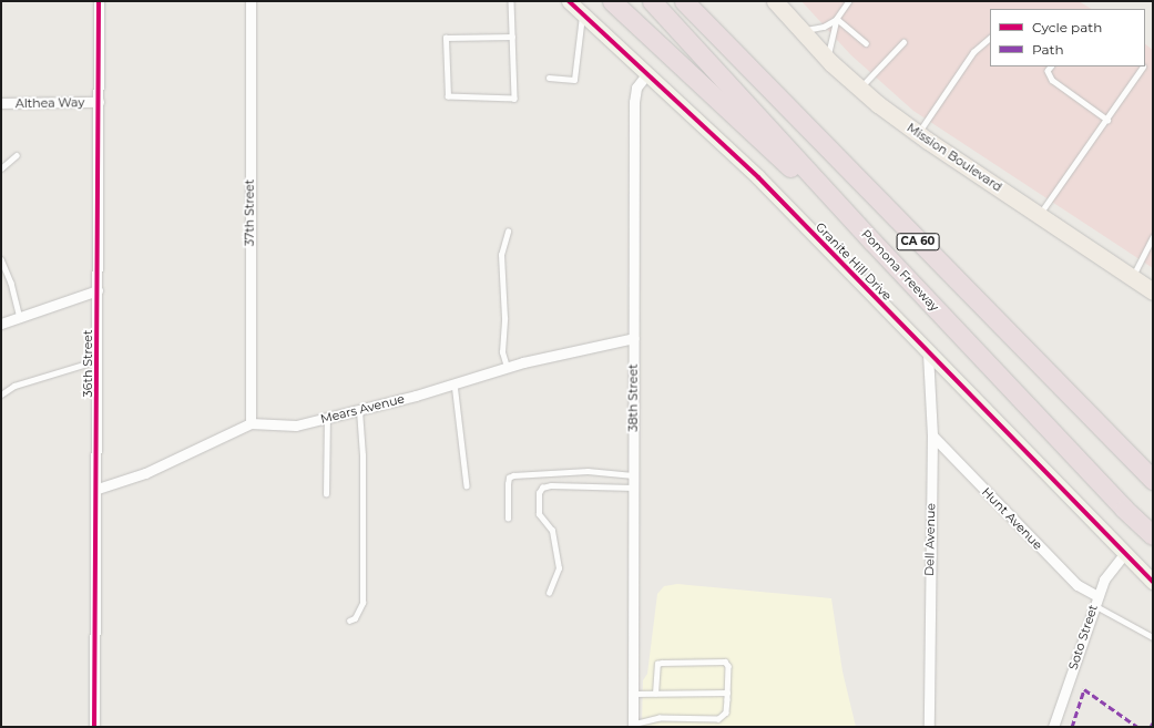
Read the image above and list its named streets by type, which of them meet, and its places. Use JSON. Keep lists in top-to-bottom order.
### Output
{
  "streets": {
    "highway": ["CA 60", "Pomona Freeway"],
    "main road": ["Mission Boulevard"],
    "street": [
      "Althea Way",
      "37th Street",
      "Granite Hill Drive",
      "36th Street",
      "38th Street",
      "Mears Avenue",
      "Hunt Avenue",
      "Dell Avenue",
      "Soto Street"
    ]
  },
  "crossings": [
    ["Althea Way", "36th Street"],
    ["37th Street", "Mears Avenue"],
    ["Granite Hill Drive", "38th Street"],
    ["Granite Hill Drive", "Dell Avenue"],
    ["Granite Hill Drive", "Soto Street"],
    ["36th Street", "Mears Avenue"],
    ["38th Street", "Mears Avenue"],
    ["Hunt Avenue", "Dell Avenue"],
    ["Hunt Avenue", "Soto Street"]
  ],
  "legend": ["Cycle path", "Path"]
}
